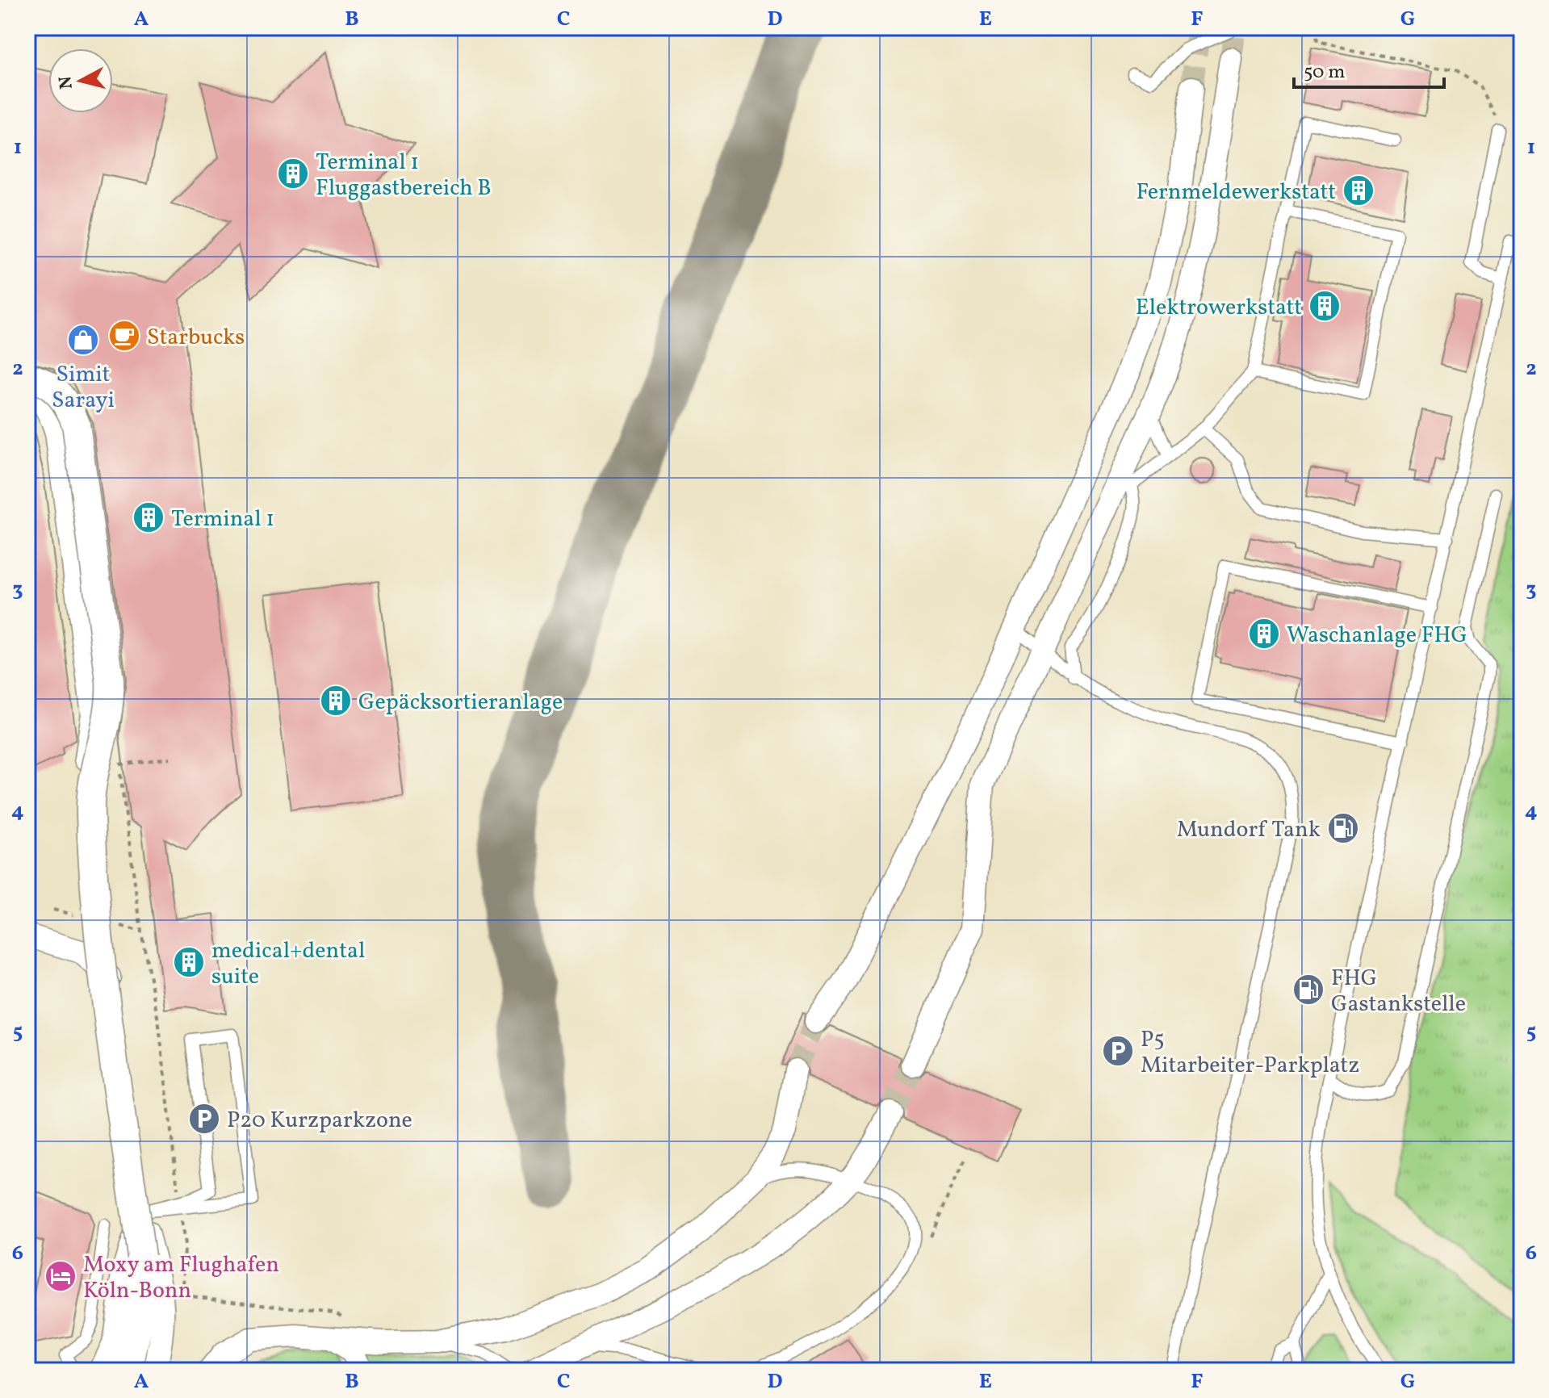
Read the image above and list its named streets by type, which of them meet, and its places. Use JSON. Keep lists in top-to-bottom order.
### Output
{
  "places": {
    "building": [
      "Terminal 1 Fluggastbereich B",
      "Fernmeldewerkstatt",
      "Elektrowerkstatt",
      "Terminal 1",
      "Waschanlage FHG",
      "Gepäcksortieranlage",
      "medical+dental suite"
    ],
    "cafe": ["Starbucks"],
    "shop": ["Simit Sarayi"],
    "fuel station": ["Mundorf Tank", "FHG Gastankstelle"],
    "parking": ["P5 Mitarbeiter-Parkplatz", "P20 Kurzparkzone"],
    "hotel": ["Moxy am Flughafen Köln-Bonn"]
  },
  "scale_bar": "50 m",
  "north": "left",
  "grid": {
    "columns": [
      "A",
      "B",
      "C",
      "D",
      "E",
      "F",
      "G"
    ],
    "rows": [
      "1",
      "2",
      "3",
      "4",
      "5",
      "6"
    ]
  }
}
